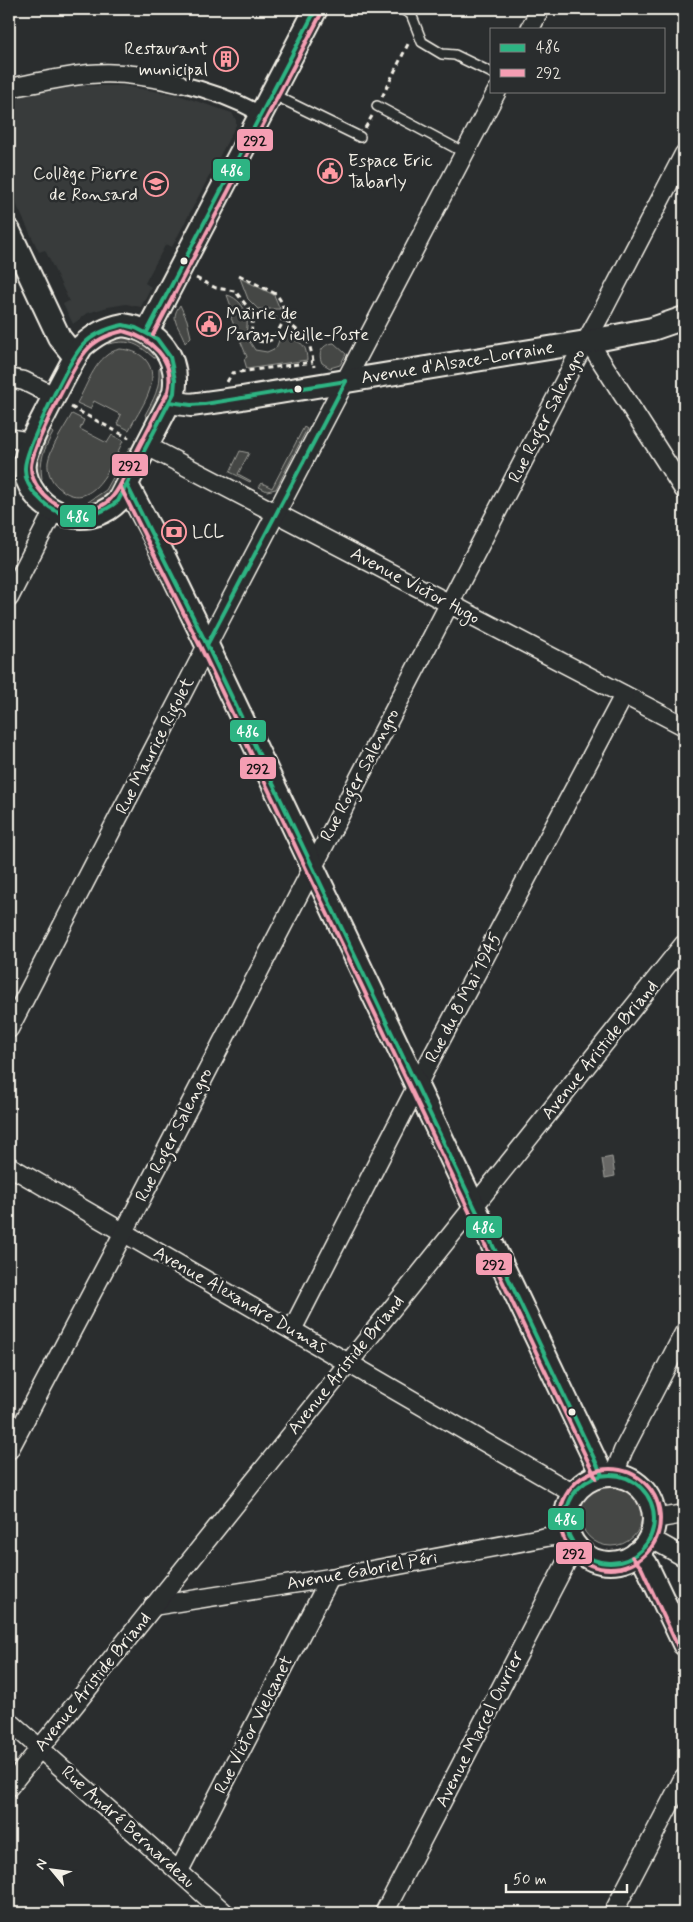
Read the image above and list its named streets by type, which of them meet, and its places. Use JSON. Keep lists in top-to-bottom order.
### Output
{
  "streets": {
    "street": [
      "Avenue d'Alsace-Lorraine",
      "Rue Roger Salengro",
      "Avenue Victor Hugo",
      "Rue Maurice Rigolet",
      "Rue du 8 Mai 1945",
      "Avenue Aristide Briand",
      "Avenue Alexandre Dumas",
      "Avenue Gabriel Péri",
      "Rue Victor Vielcanet",
      "Avenue Marcel Ouvrier",
      "Rue André Bernardeau"
    ]
  },
  "crossings": [
    ["Avenue d'Alsace-Lorraine", "Rue Roger Salengro"],
    ["Avenue d'Alsace-Lorraine", "Avenue Victor Hugo"],
    ["Avenue d'Alsace-Lorraine", "Rue Maurice Rigolet"],
    ["Rue Roger Salengro", "Avenue Victor Hugo"],
    ["Rue Roger Salengro", "Avenue Alexandre Dumas"],
    ["Avenue Victor Hugo", "Rue Maurice Rigolet"],
    ["Avenue Victor Hugo", "Rue du 8 Mai 1945"],
    ["Rue du 8 Mai 1945", "Avenue Alexandre Dumas"],
    ["Avenue Aristide Briand", "Avenue Alexandre Dumas"],
    ["Avenue Aristide Briand", "Avenue Gabriel Péri"],
    ["Avenue Aristide Briand", "Rue André Bernardeau"],
    ["Avenue Alexandre Dumas", "Avenue Gabriel Péri"],
    ["Avenue Alexandre Dumas", "Avenue Marcel Ouvrier"],
    ["Avenue Gabriel Péri", "Rue Victor Vielcanet"],
    ["Avenue Gabriel Péri", "Avenue Marcel Ouvrier"],
    ["Rue Victor Vielcanet", "Rue André Bernardeau"]
  ],
  "places": {
    "building": ["Restaurant municipal"],
    "public building": ["Espace Eric Tabarly", "Mairie de Paray-Vieille-Poste"],
    "school or university": ["Collège Pierre de Ronsard"],
    "bank": ["LCL"]
  },
  "lines": ["transit line 486", "transit line 292"],
  "legend": ["486", "292"],
  "scale_bar": "50 m",
  "north": "top left"
}
